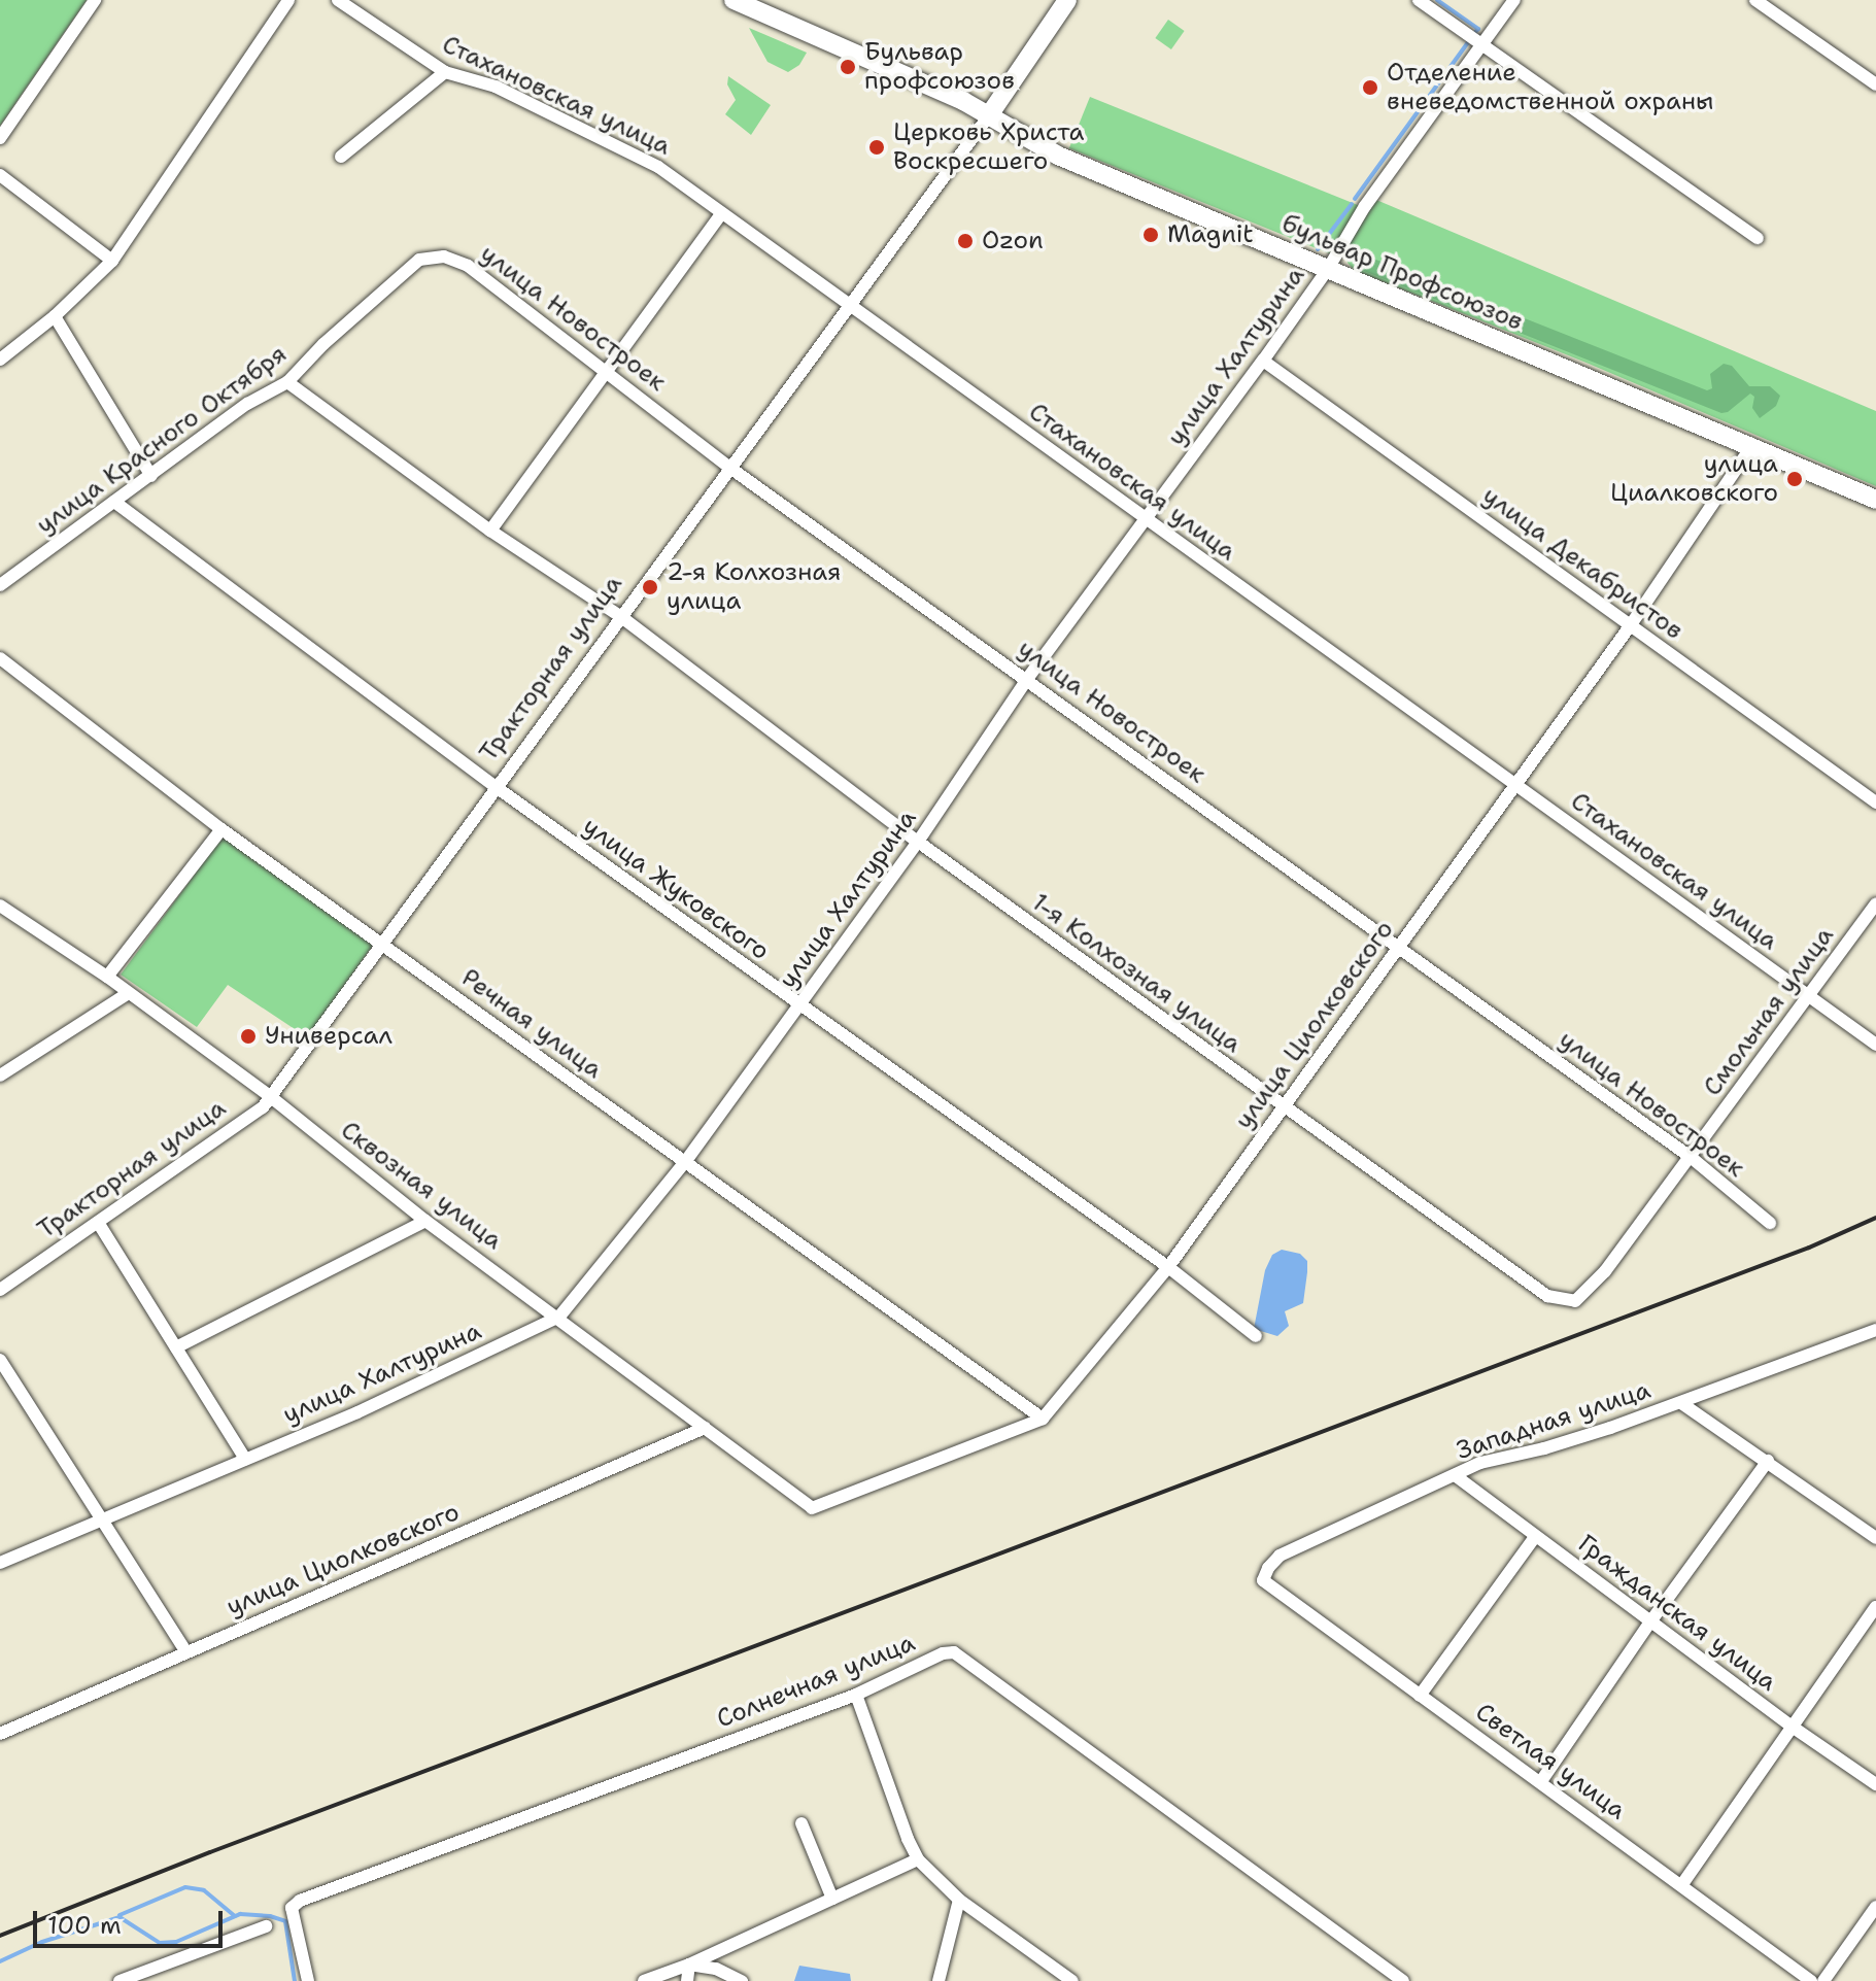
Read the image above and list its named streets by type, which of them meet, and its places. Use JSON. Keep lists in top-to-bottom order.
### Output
{
  "streets": {
    "main road": ["бульвар Профсоюзов", "Тракторная улица"],
    "street": [
      "Стахановская улица",
      "улица Новостроек",
      "улица Халтурина",
      "улица Красного Октября",
      "улица Декабристов",
      "улица Жуковского",
      "1-я Колхозная улица",
      "Смольная улица",
      "Речная улица",
      "улица Циолковского",
      "Сквозная улица",
      "Западная улица",
      "Гражданская улица",
      "Солнечная улица",
      "Светлая улица"
    ]
  },
  "crossings": [
    ["Стахановская улица", "улица Халтурина"],
    ["Стахановская улица", "Тракторная улица"],
    ["Стахановская улица", "Смольная улица"],
    ["Стахановская улица", "улица Циолковского"],
    ["бульвар Профсоюзов", "улица Халтурина"],
    ["бульвар Профсоюзов", "Тракторная улица"],
    ["бульвар Профсоюзов", "улица Циолковского"],
    ["улица Новостроек", "улица Халтурина"],
    ["улица Новостроек", "улица Красного Октября"],
    ["улица Новостроек", "Тракторная улица"],
    ["улица Новостроек", "Смольная улица"],
    ["улица Новостроек", "улица Циолковского"],
    ["улица Халтурина", "улица Декабристов"],
    ["улица Халтурина", "улица Жуковского"],
    ["улица Халтурина", "1-я Колхозная улица"],
    ["улица Халтурина", "Речная улица"],
    ["улица Халтурина", "Сквозная улица"],
    ["улица Красного Октября", "улица Жуковского"],
    ["улица Декабристов", "улица Циолковского"],
    ["Тракторная улица", "улица Жуковского"],
    ["Тракторная улица", "Речная улица"],
    ["Тракторная улица", "Сквозная улица"],
    ["улица Жуковского", "улица Циолковского"],
    ["1-я Колхозная улица", "Смольная улица"],
    ["1-я Колхозная улица", "улица Циолковского"],
    ["Речная улица", "улица Циолковского"],
    ["улица Циолковского", "Сквозная улица"],
    ["Западная улица", "Гражданская улица"],
    ["Западная улица", "Светлая улица"]
  ],
  "places": [
    "Бульвар профсоюзов",
    "Отделение вневедомственной охраны",
    "Церковь Христа Воскресшего",
    "Magnit",
    "Ozon",
    "улица Циалковского",
    "2-я Колхозная улица",
    "Универсал"
  ],
  "scale_bar": "100 m"
}
